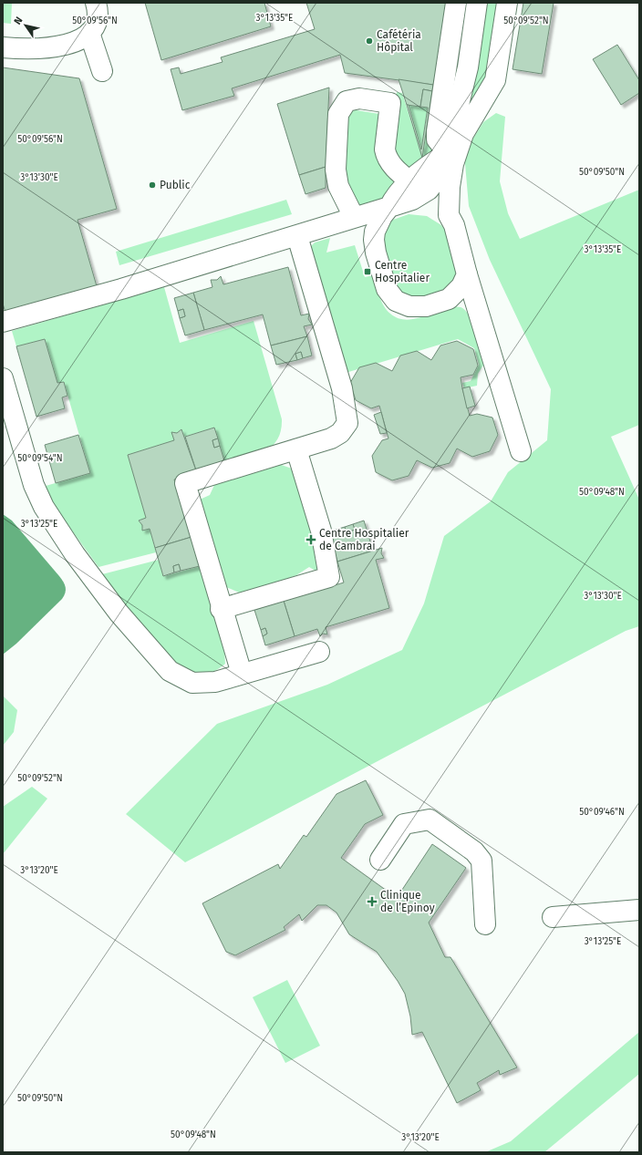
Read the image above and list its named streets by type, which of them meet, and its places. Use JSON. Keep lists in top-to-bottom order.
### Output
{
  "places": {
    "other": ["Cafétéria Hôpital", "Public"],
    "transit": ["Centre Hospitalier"],
    "health": ["Centre Hospitalier de Cambrai", "Clinique de l’Epinoy"]
  },
  "north": "top left",
  "coordinates": [
    "3°13'35\"E",
    "50°09'56\"N",
    "50°09'52\"N",
    "50°09'50\"N",
    "3°13'30\"E",
    "50°09'54\"N",
    "50°09'48\"N",
    "3°13'25\"E",
    "50°09'46\"N",
    "3°13'20\"E"
  ]
}
